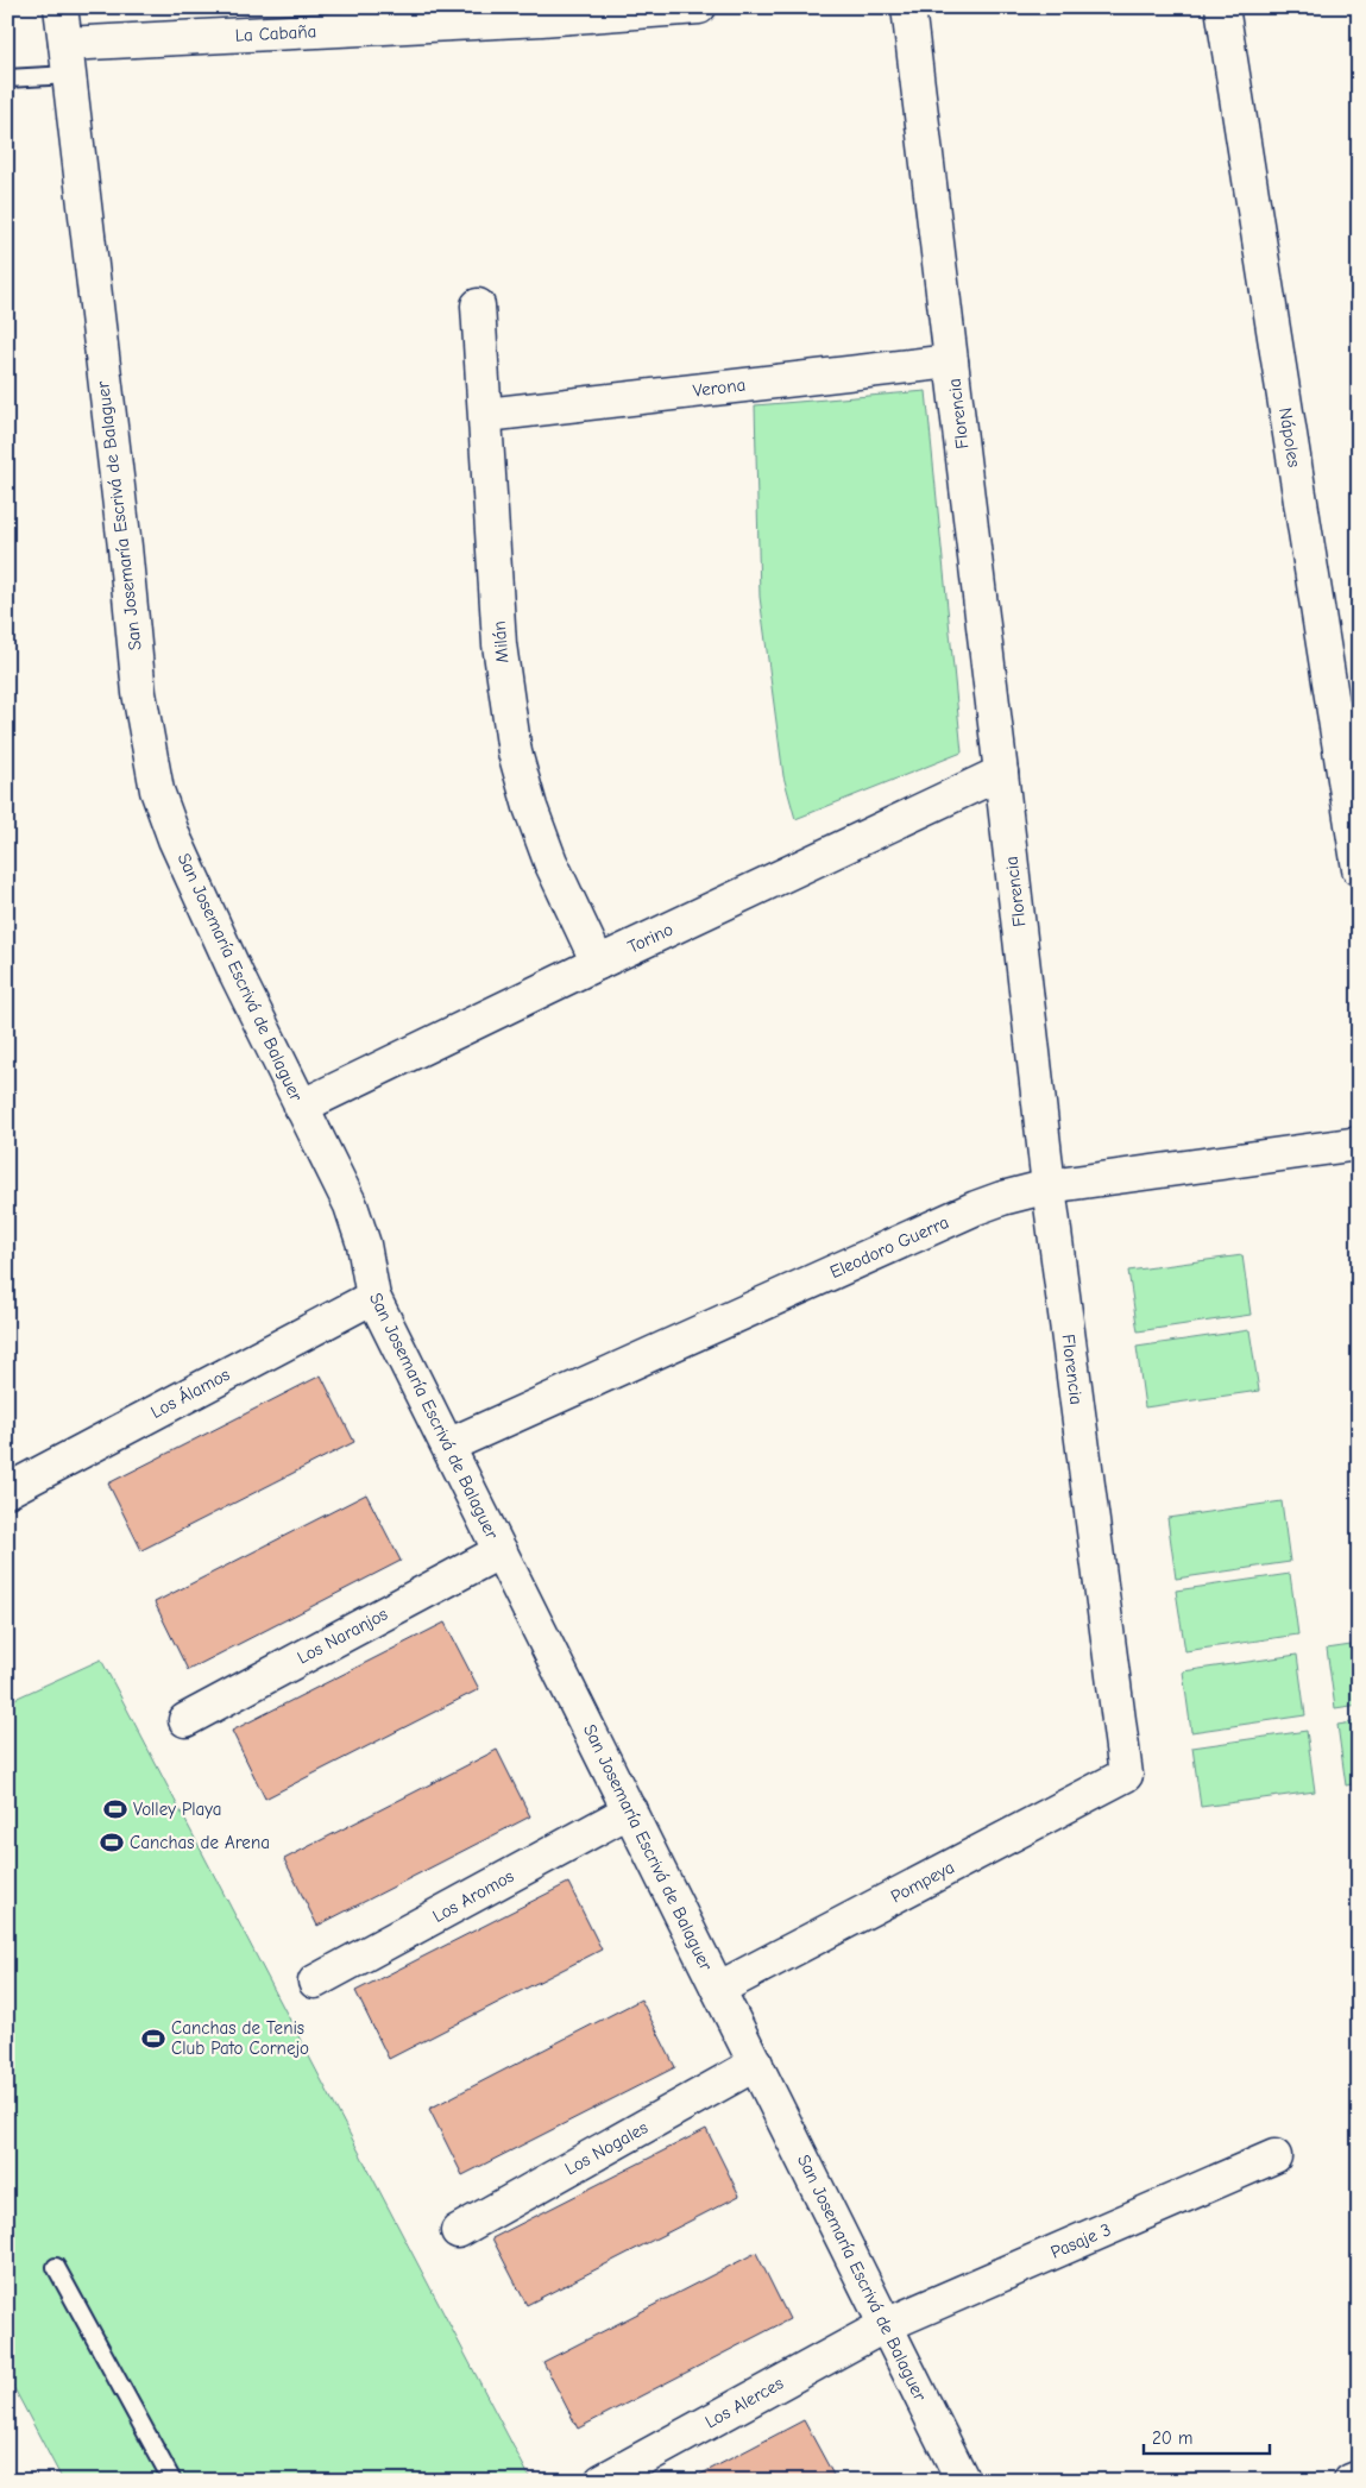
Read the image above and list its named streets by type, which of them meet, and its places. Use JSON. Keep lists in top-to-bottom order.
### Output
{
  "streets": {
    "street": [
      "La Cabaña",
      "Verona",
      "Florencia",
      "Nápoles",
      "San Josemaría Escrivá de Balaguer",
      "Milán",
      "Torino",
      "Eleodoro Guerra",
      "Los Álamos",
      "Los Naranjos",
      "Pompeya",
      "Los Aromos",
      "Los Nogales",
      "Pasaje 3",
      "Los Alerces"
    ]
  },
  "crossings": [
    ["La Cabaña", "San Josemaría Escrivá de Balaguer"],
    ["Verona", "Florencia"],
    ["Verona", "Milán"],
    ["Florencia", "Torino"],
    ["Florencia", "Eleodoro Guerra"],
    ["Florencia", "Pompeya"],
    ["San Josemaría Escrivá de Balaguer", "Torino"],
    ["San Josemaría Escrivá de Balaguer", "Eleodoro Guerra"],
    ["San Josemaría Escrivá de Balaguer", "Los Álamos"],
    ["San Josemaría Escrivá de Balaguer", "Los Naranjos"],
    ["San Josemaría Escrivá de Balaguer", "Pompeya"],
    ["San Josemaría Escrivá de Balaguer", "Los Aromos"],
    ["San Josemaría Escrivá de Balaguer", "Los Nogales"],
    ["San Josemaría Escrivá de Balaguer", "Pasaje 3"],
    ["San Josemaría Escrivá de Balaguer", "Los Alerces"],
    ["Milán", "Torino"],
    ["Pasaje 3", "Los Alerces"]
  ],
  "places": {
    "sports": ["Volley Playa", "Canchas de Arena", "Canchas de Tenis Club Pato Cornejo"]
  },
  "scale_bar": "20 m"
}
